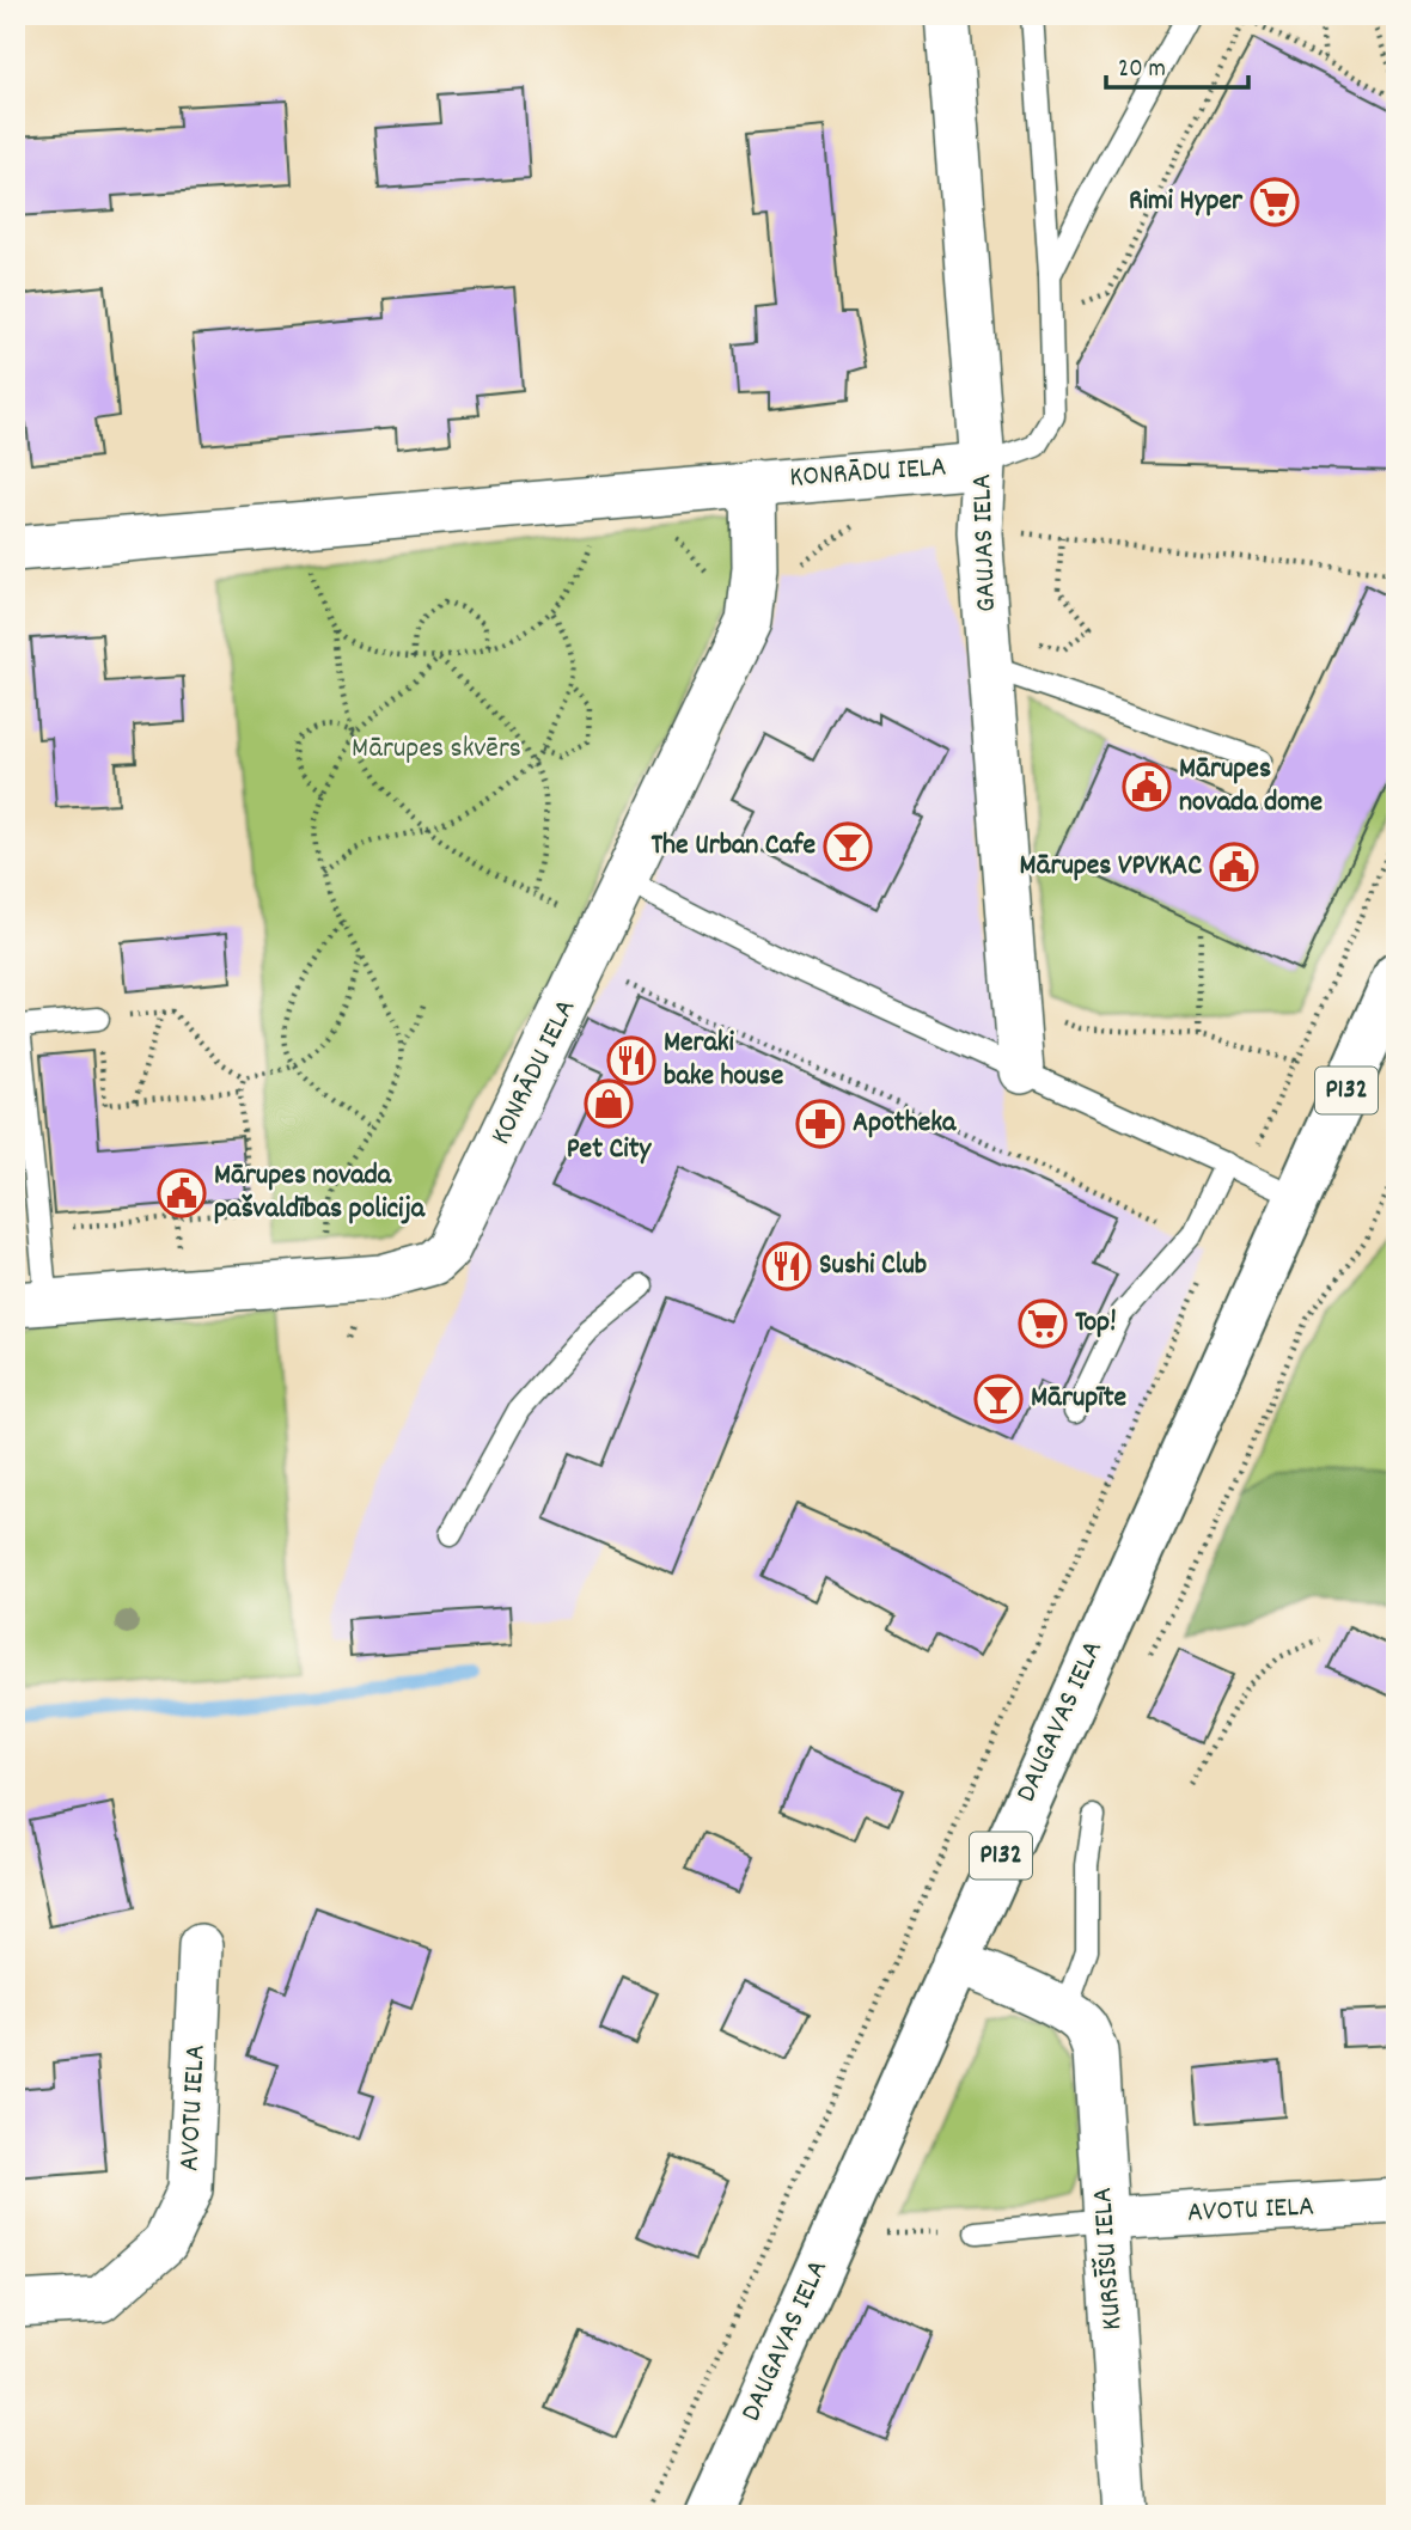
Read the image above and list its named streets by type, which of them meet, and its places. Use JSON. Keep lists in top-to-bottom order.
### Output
{
  "streets": {
    "main road": ["P132", "DAUGAVAS IELA"],
    "street": [
      "KONRĀDU IELA",
      "GAUJAS IELA",
      "AVOTU IELA",
      "KURSĪŠU IELA"
    ]
  },
  "crossings": [
    ["KONRĀDU IELA", "GAUJAS IELA"],
    ["DAUGAVAS IELA", "KURSĪŠU IELA"],
    ["AVOTU IELA", "KURSĪŠU IELA"]
  ],
  "parks": ["Mārupes skvērs"],
  "places": {
    "supermarket": ["Rimi Hyper", "Top!"],
    "public building": ["Mārupes novada dome", "Mārupes VPVKAC", "Mārupes novada pašvaldības policija"],
    "bar": ["The Urban Cafe", "Mārupīte"],
    "restaurant": ["Meraki bake house", "Sushi Club"],
    "shop": ["Pet City"],
    "pharmacy": ["Apotheka"]
  },
  "scale_bar": "20 m"
}
